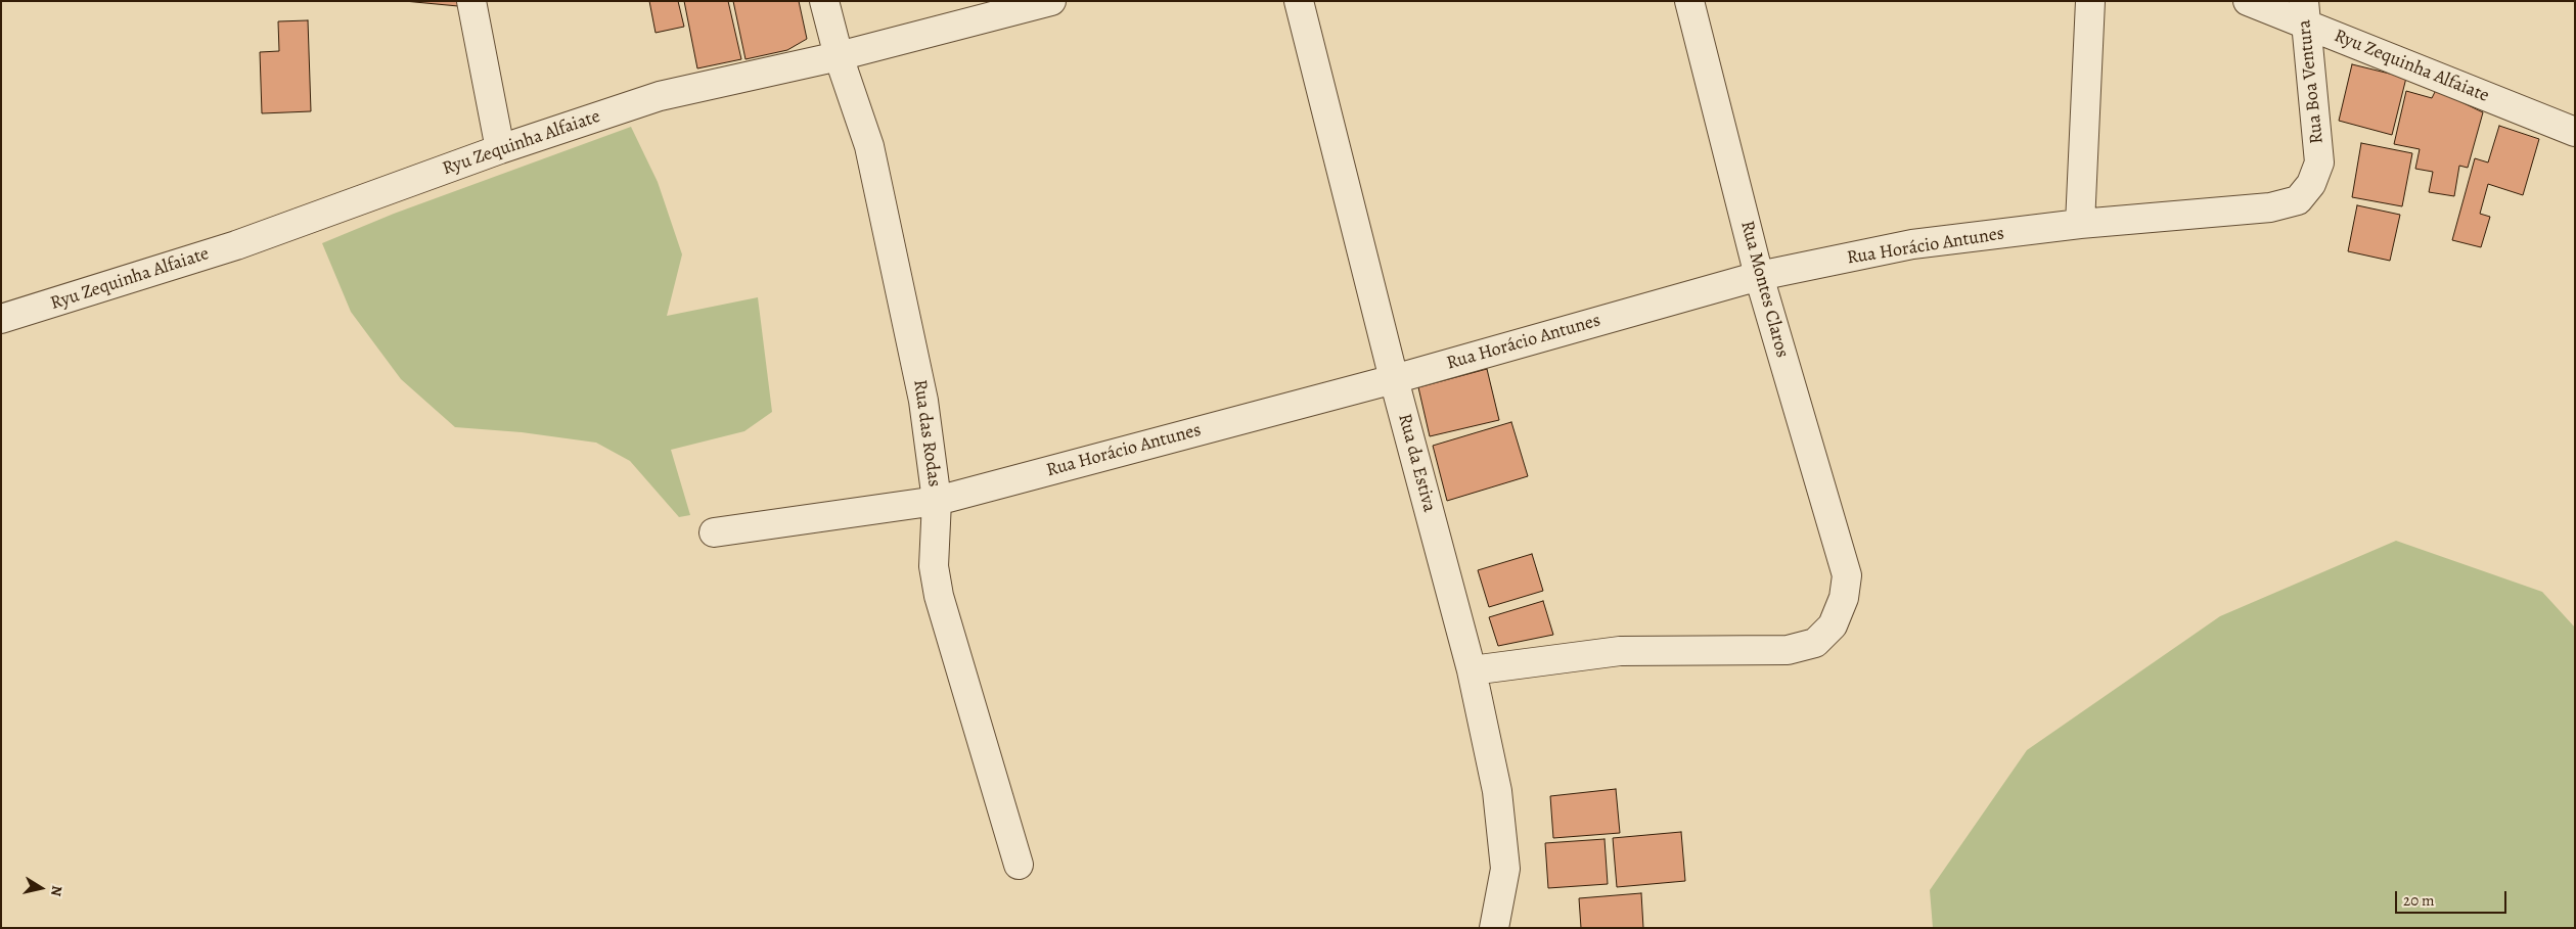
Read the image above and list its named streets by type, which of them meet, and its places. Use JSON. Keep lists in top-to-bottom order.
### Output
{
  "streets": {
    "street": [
      "Ryu Zequinha Alfaiate",
      "Rua Boa Ventura",
      "Rua Horácio Antunes",
      "Rua Montes Claros",
      "Rua das Rodas",
      "Rua da Estiva"
    ]
  },
  "crossings": [
    ["Ryu Zequinha Alfaiate", "Rua Boa Ventura"],
    ["Ryu Zequinha Alfaiate", "Rua das Rodas"],
    ["Rua Boa Ventura", "Rua Horácio Antunes"],
    ["Rua Horácio Antunes", "Rua Montes Claros"],
    ["Rua Horácio Antunes", "Rua das Rodas"],
    ["Rua Horácio Antunes", "Rua da Estiva"],
    ["Rua Montes Claros", "Rua da Estiva"]
  ],
  "scale_bar": "20 m",
  "north": "right"
}
